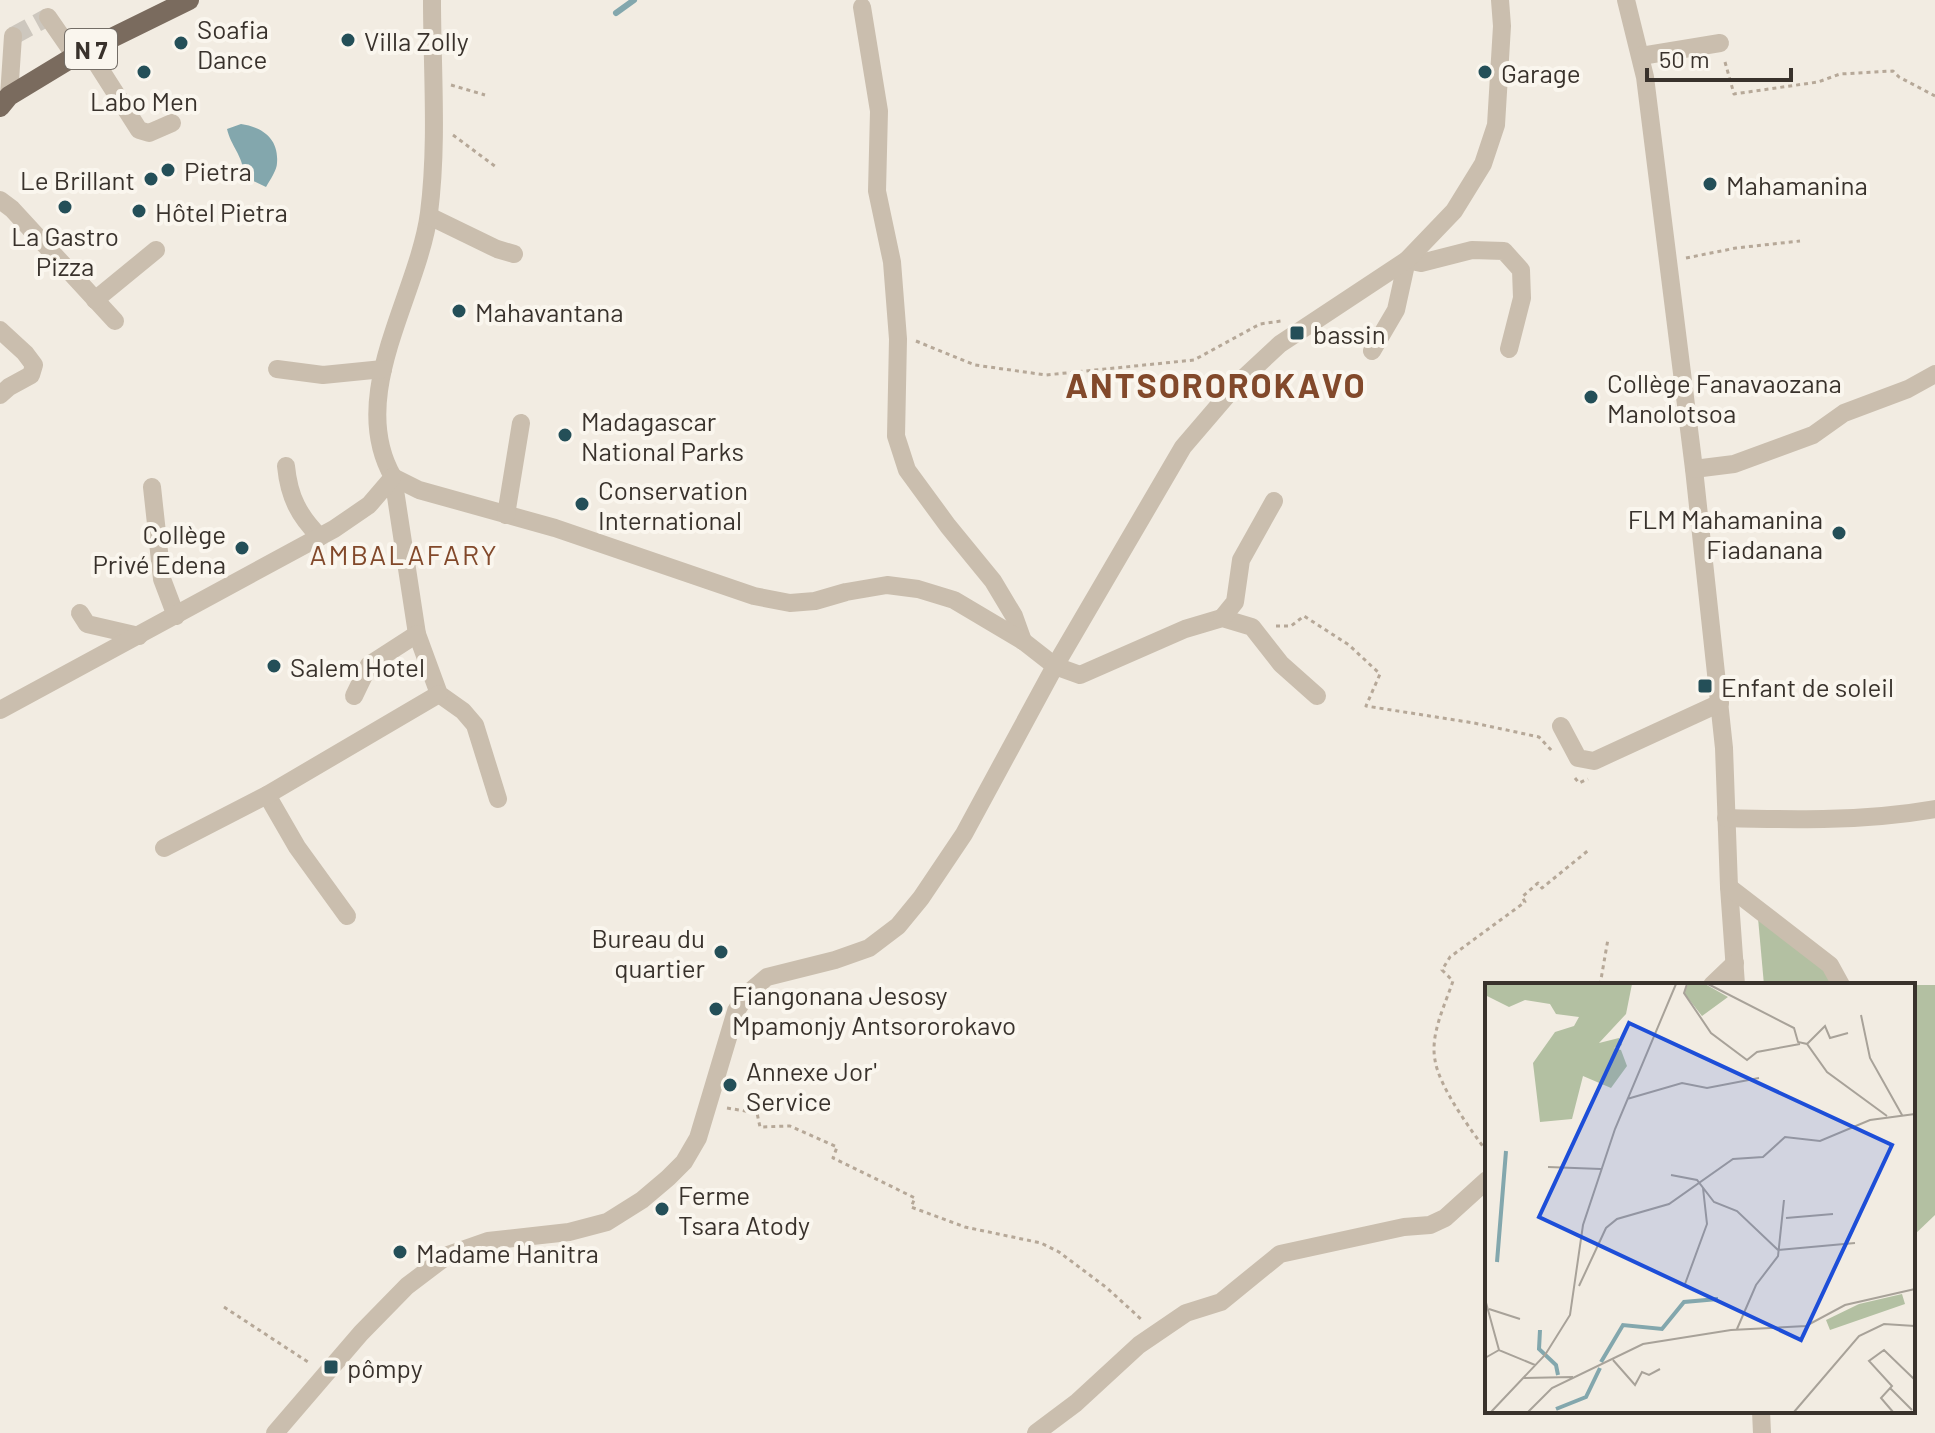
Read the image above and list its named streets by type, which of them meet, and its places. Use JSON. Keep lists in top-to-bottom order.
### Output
{
  "streets": {
    "main road": ["N 7"]
  },
  "districts": ["ANTSOROROKAVO", "AMBALAFARY"],
  "places": {
    "other": [
      "Villa Zolly",
      "Soafia Dance",
      "Labo Men",
      "Garage",
      "Pietra",
      "Le Brillant",
      "Mahamanina",
      "La Gastro Pizza",
      "Hôtel Pietra",
      "Mahavantana",
      "Collège Fanavaozana Manolotsoa",
      "Madagascar National Parks",
      "Conservation International",
      "FLM Mahamanina Fiadanana",
      "Collège Privé Edena",
      "Salem Hotel",
      "Bureau du quartier",
      "Fiangonana Jesosy Mpamonjy Antsororokavo",
      "Annexe Jor' Service",
      "Ferme Tsara Atody",
      "Madame Hanitra"
    ],
    "transit": ["bassin", "Enfant de soleil", "pômpy"]
  },
  "scale_bar": "50 m"
}
